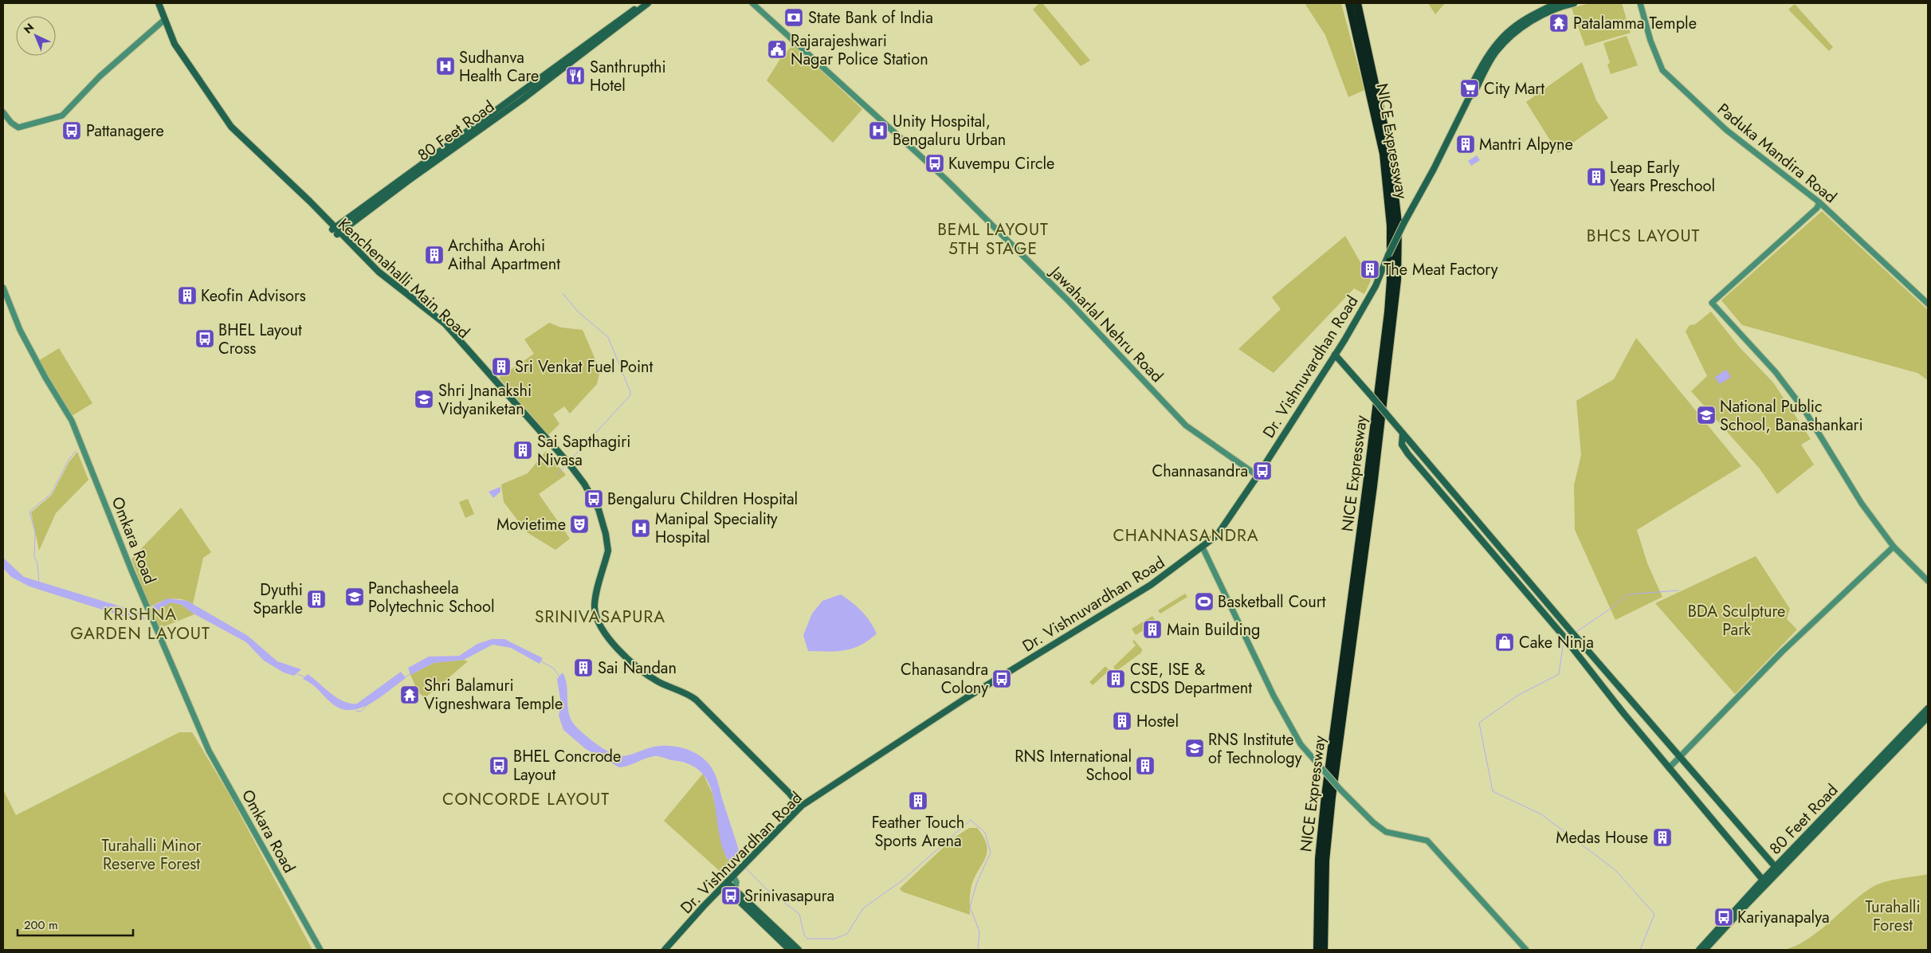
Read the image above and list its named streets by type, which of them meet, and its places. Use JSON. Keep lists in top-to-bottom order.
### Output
{
  "streets": {
    "highway": ["NICE Expressway"],
    "main road": ["80 Feet Road", "Kenchenahalli Main Road", "Dr. Vishnuvardhan Road"],
    "street": ["Paduka Mandira Road", "Jawaharlal Nehru Road", "Omkara Road"]
  },
  "crossings": [
    ["80 Feet Road", "Kenchenahalli Main Road"],
    ["Kenchenahalli Main Road", "Dr. Vishnuvardhan Road"],
    ["Jawaharlal Nehru Road", "Dr. Vishnuvardhan Road"]
  ],
  "districts": [
    "BEML LAYOUT 5TH STAGE",
    "BHCS LAYOUT",
    "CHANNASANDRA",
    "KRISHNA GARDEN LAYOUT",
    "SRINIVASAPURA",
    "CONCORDE LAYOUT"
  ],
  "parks": ["BDA Sculpture Park", "Turahalli Minor Reserve Forest", "Turahalli Forest"],
  "places": {
    "bank": ["State Bank of India"],
    "temple": ["Patalamma Temple", "Shri Balamuri Vigneshwara Temple"],
    "public building": ["Rajarajeshwari Nagar Police Station"],
    "hospital": ["Sudhanva Health Care", "Unity Hospital, Bengaluru Urban", "Manipal Speciality Hospital"],
    "restaurant": ["Santhrupthi Hotel"],
    "supermarket": ["City Mart"],
    "bus stop": [
      "Pattanagere",
      "Kuvempu Circle",
      "BHEL Layout Cross",
      "Channasandra",
      "Bengaluru Children Hospital",
      "Chanasandra Colony",
      "BHEL Concrode Layout",
      "Srinivasapura",
      "Kariyanapalya"
    ],
    "building": [
      "Mantri Alpyne",
      "Leap Early Years Preschool",
      "Architha Arohi Aithal Apartment",
      "The Meat Factory",
      "Keofin Advisors",
      "Sri Venkat Fuel Point",
      "Sai Sapthagiri Nivasa",
      "Dyuthi Sparkle",
      "Main Building",
      "Sai Nandan",
      "CSE, ISE & CSDS Department",
      "Hostel",
      "RNS International School",
      "Feather Touch Sports Arena",
      "Medas House"
    ],
    "school or university": [
      "Shri Jnanakshi Vidyaniketan",
      "National Public School, Banashankari",
      "Panchasheela Polytechnic School",
      "RNS Institute of Technology"
    ],
    "theatre": ["Movietime"],
    "sports": ["Basketball Court"],
    "shop": ["Cake Ninja"]
  },
  "scale_bar": "200 m",
  "north": "top left"
}
